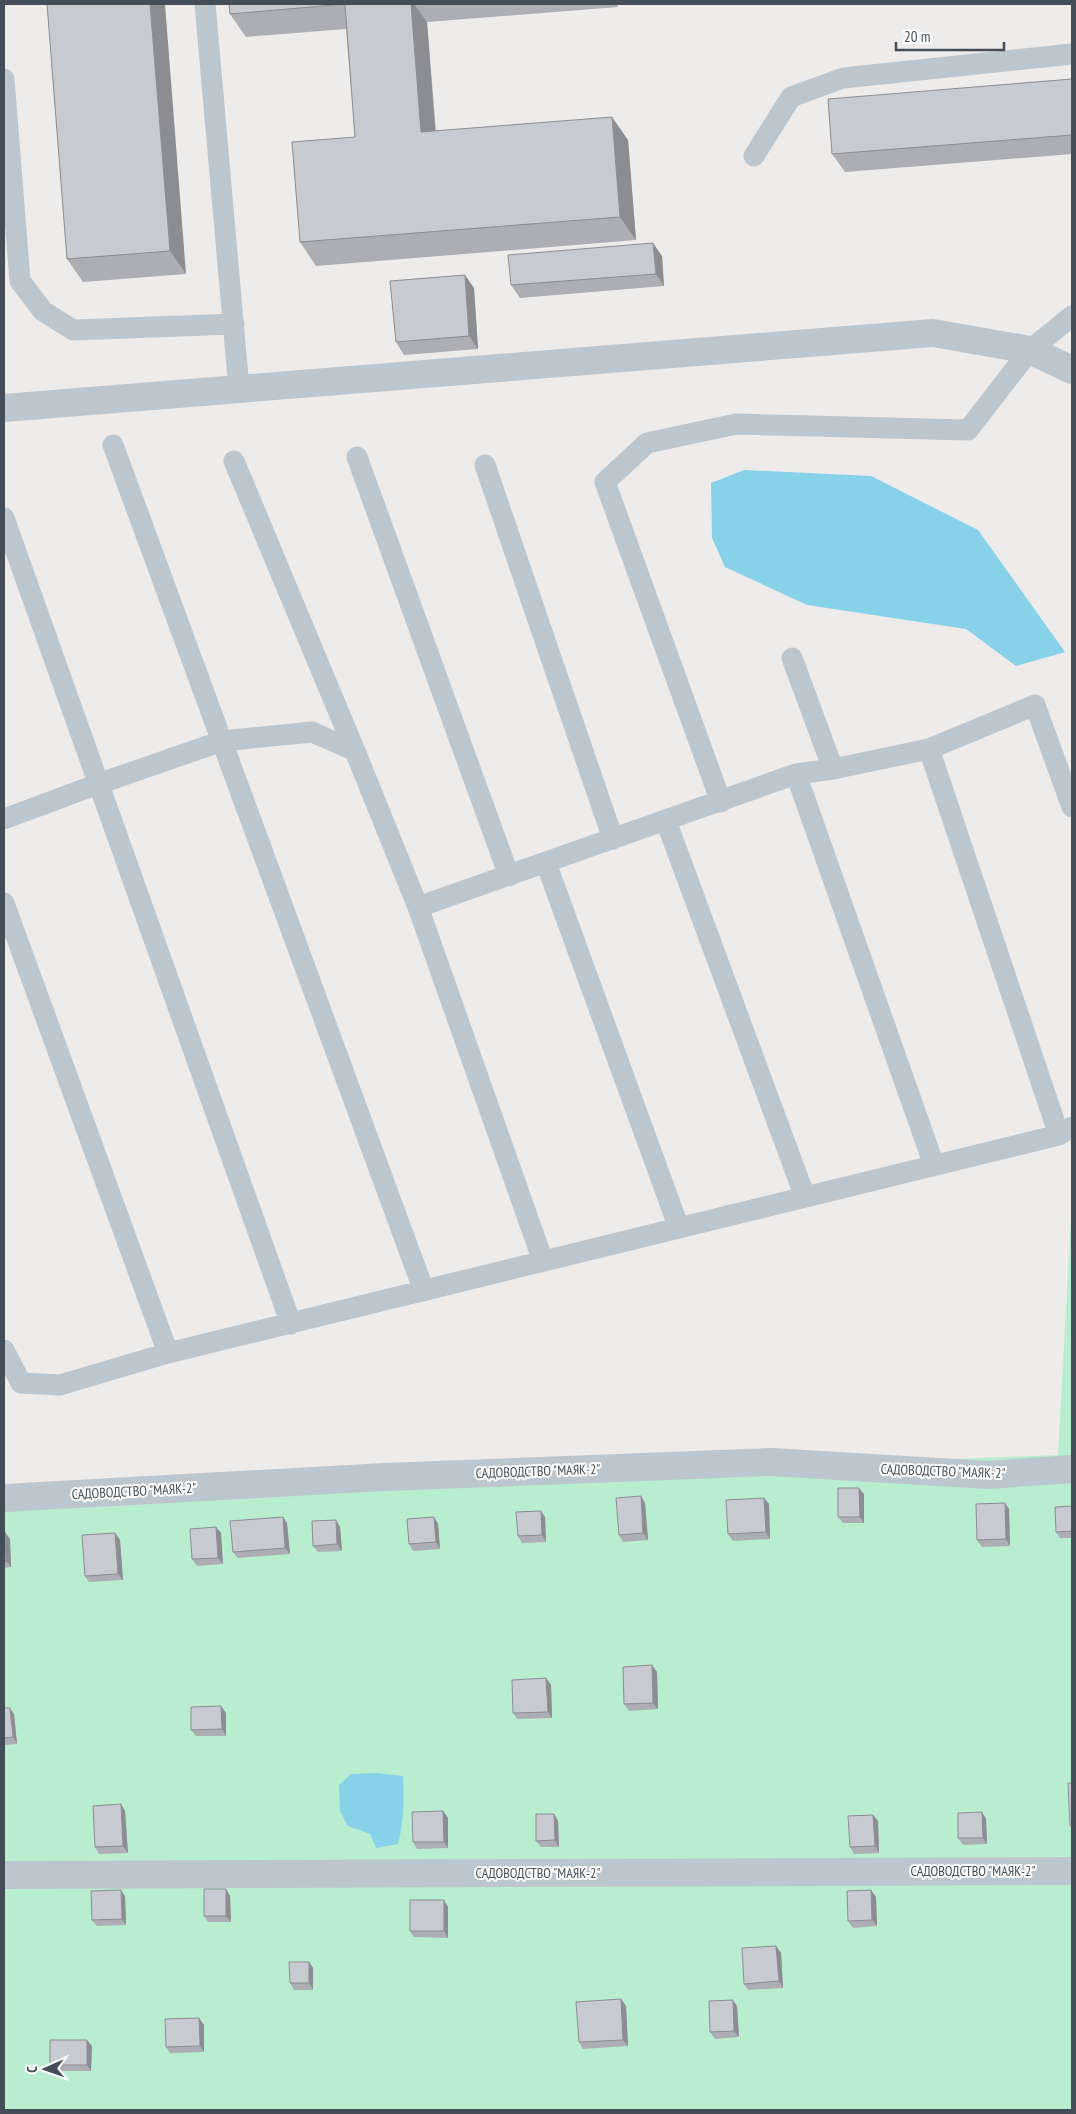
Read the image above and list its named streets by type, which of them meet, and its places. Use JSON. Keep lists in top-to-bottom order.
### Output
{
  "streets": {
    "street": ["САДОВОДСТВО \"МАЯК-2\""]
  },
  "scale_bar": "20 m",
  "north": "left"
}
